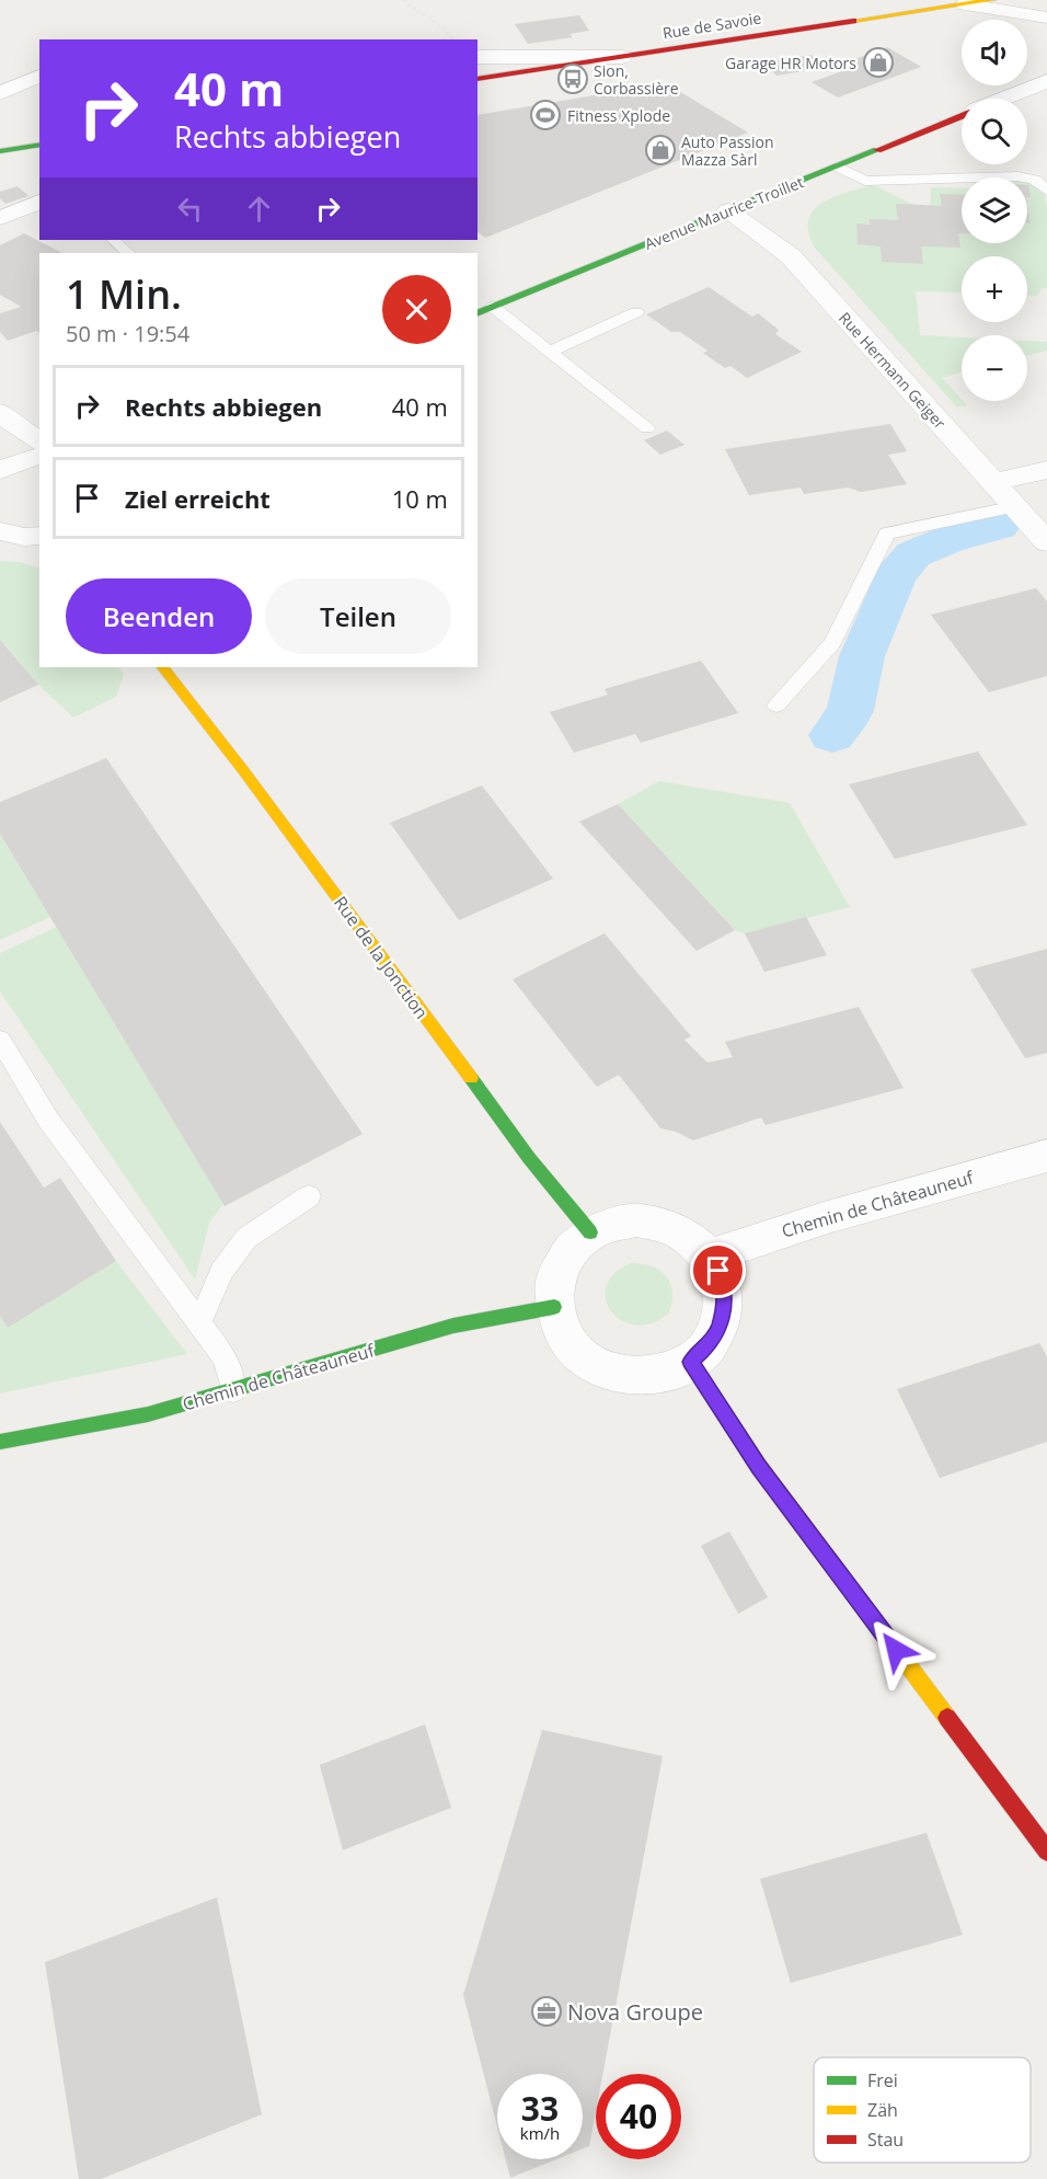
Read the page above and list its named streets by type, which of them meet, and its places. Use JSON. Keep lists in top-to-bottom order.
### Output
{
  "streets": {
    "street": [
      "Rue de Savoie",
      "Avenue Maurice-Troillet",
      "Rue Hermann Geiger",
      "Rue de la Jonction",
      "Chemin de Châteauneuf"
    ]
  },
  "crossings": [
    ["Avenue Maurice-Troillet", "Rue Hermann Geiger"],
    ["Rue de la Jonction", "Chemin de Châteauneuf"]
  ],
  "places": {
    "shop": ["Garage HR Motors", "Auto Passion Mazza Sàrl"],
    "bus stop": ["Sion, Corbassière"],
    "sports": ["Fitness Xplode"],
    "office": ["Nova Groupe"]
  },
  "legend": ["Frei", "Zäh", "Stau"],
  "page": {
    "map_buttons": ["+", "−"],
    "turn": ["40 m", "Rechts abbiegen"],
    "heading": ["1 Min.", "50 m · 19:54"],
    "list": [
      {
        "name": "Rechts abbiegen",
        "value": "40 m"
      },
      {
        "name": "Ziel erreicht",
        "value": "10 m"
      }
    ],
    "buttons": ["Beenden", "Teilen"],
    "speed": "33 km/h",
    "limit": "40"
  }
}
